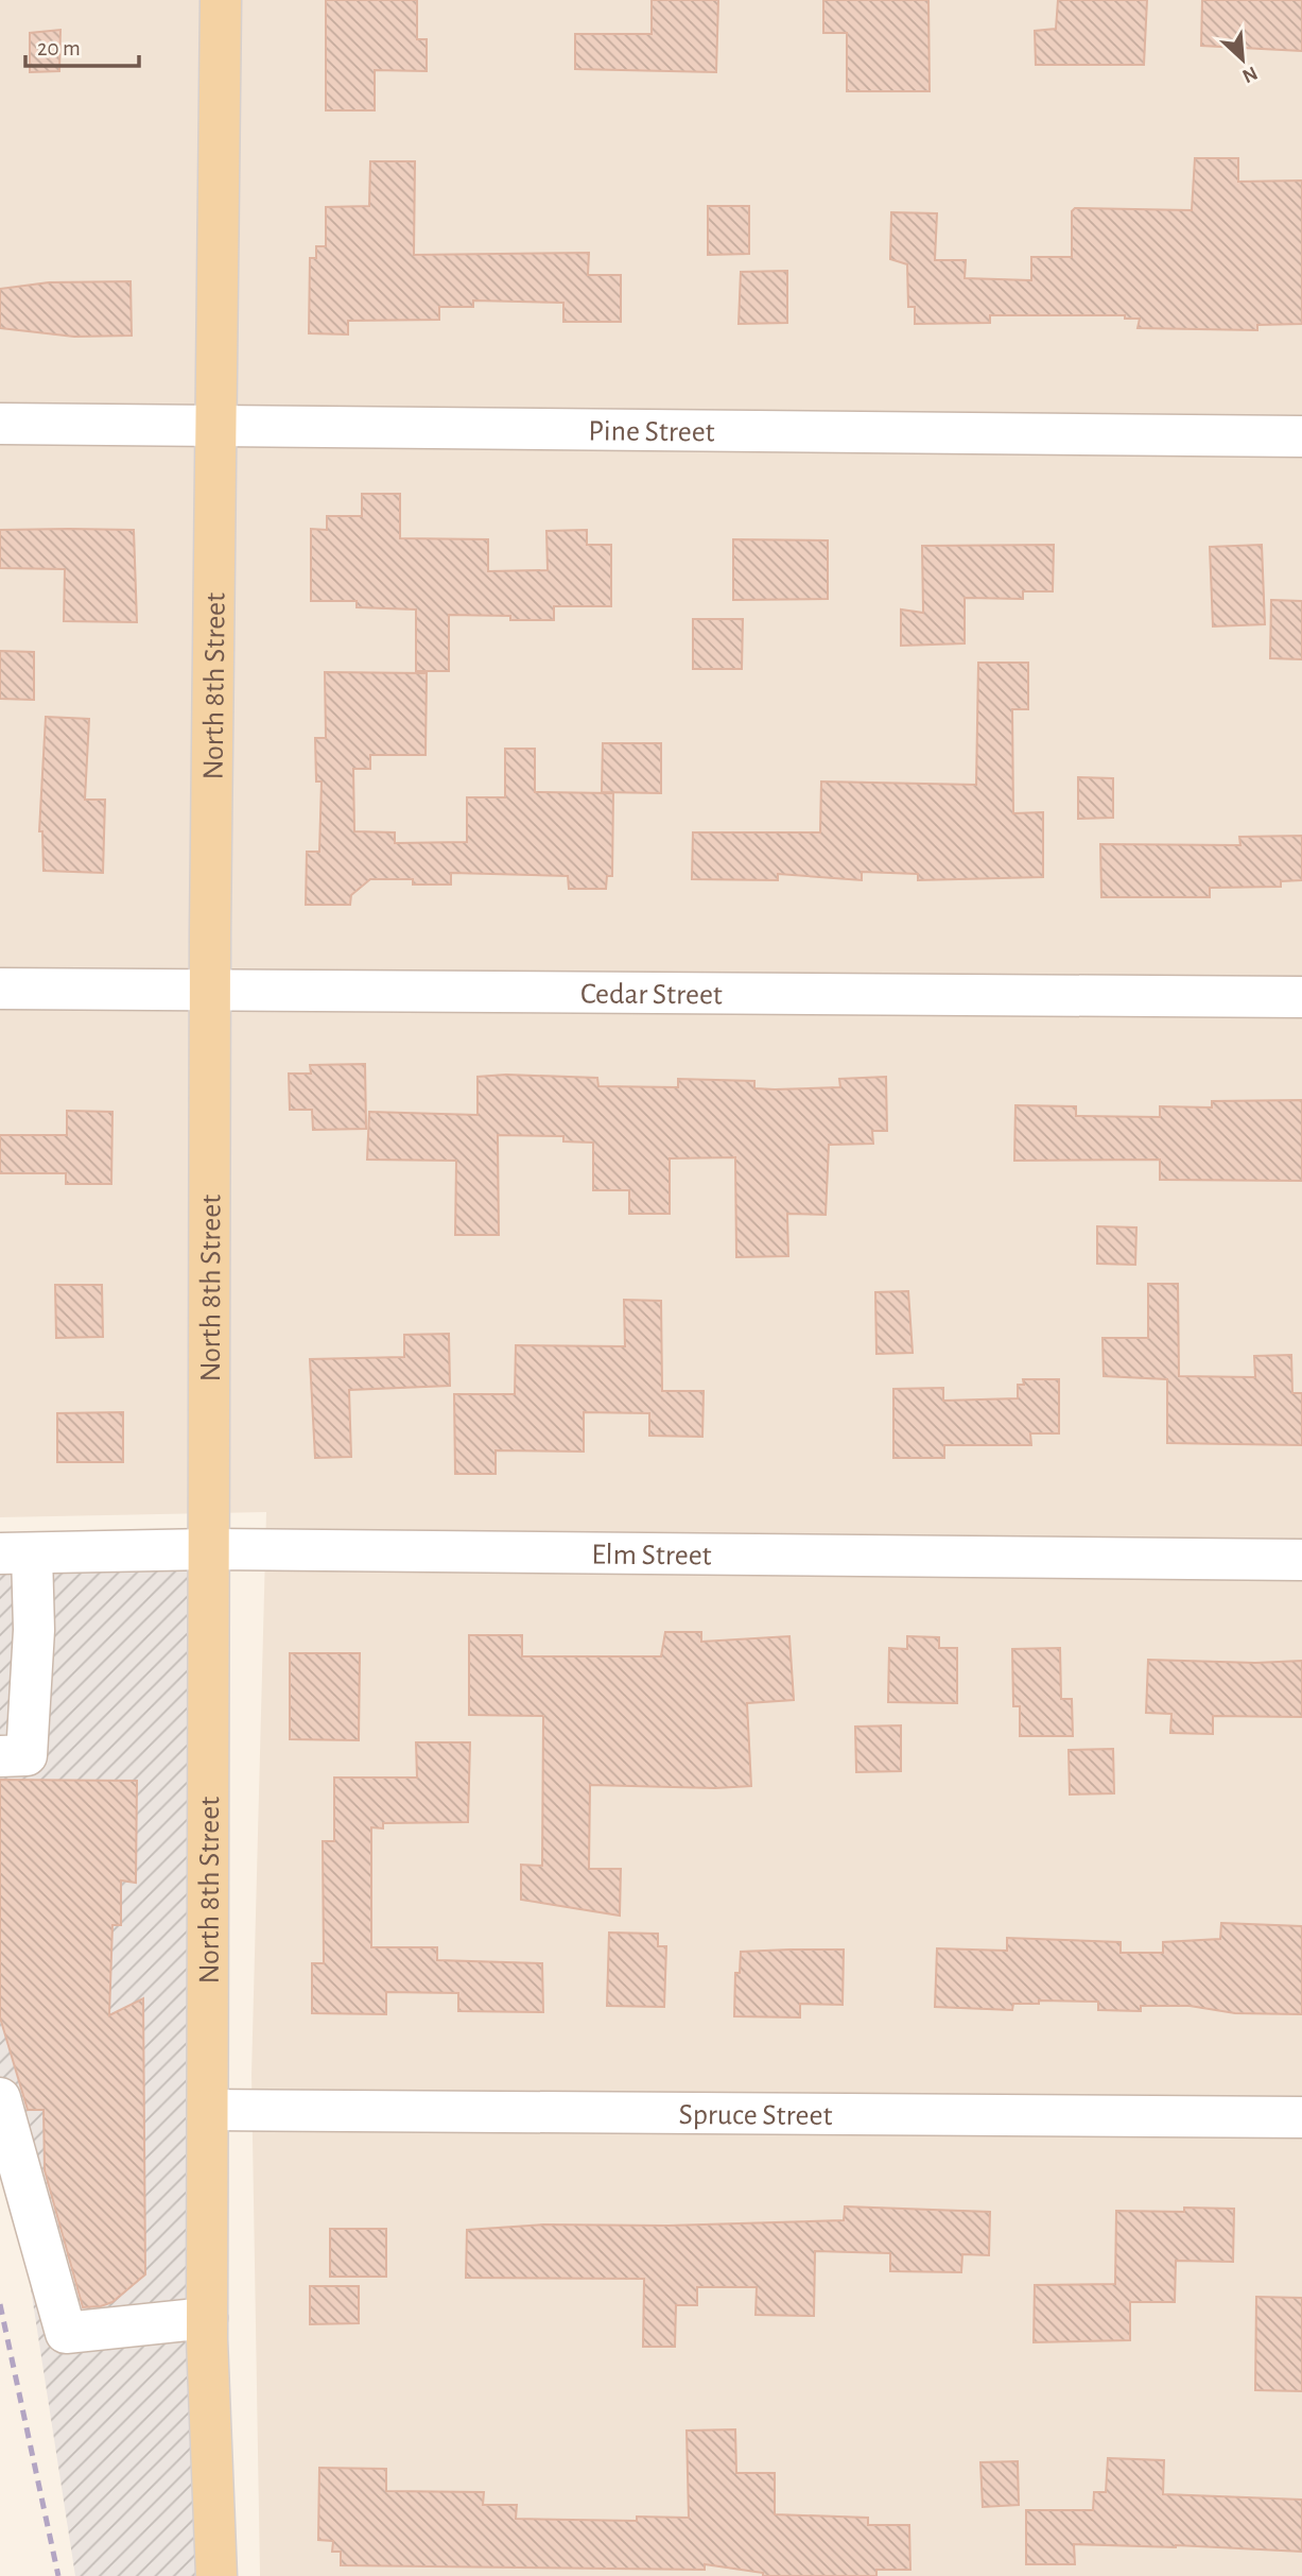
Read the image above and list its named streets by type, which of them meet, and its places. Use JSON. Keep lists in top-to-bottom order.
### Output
{
  "streets": {
    "main road": ["North 8th Street"],
    "street": [
      "Pine Street",
      "Cedar Street",
      "Elm Street",
      "Spruce Street"
    ]
  },
  "crossings": [
    ["Pine Street", "North 8th Street"],
    ["North 8th Street", "Cedar Street"],
    ["North 8th Street", "Elm Street"],
    ["North 8th Street", "Spruce Street"]
  ],
  "scale_bar": "20 m",
  "north": "bottom right"
}
